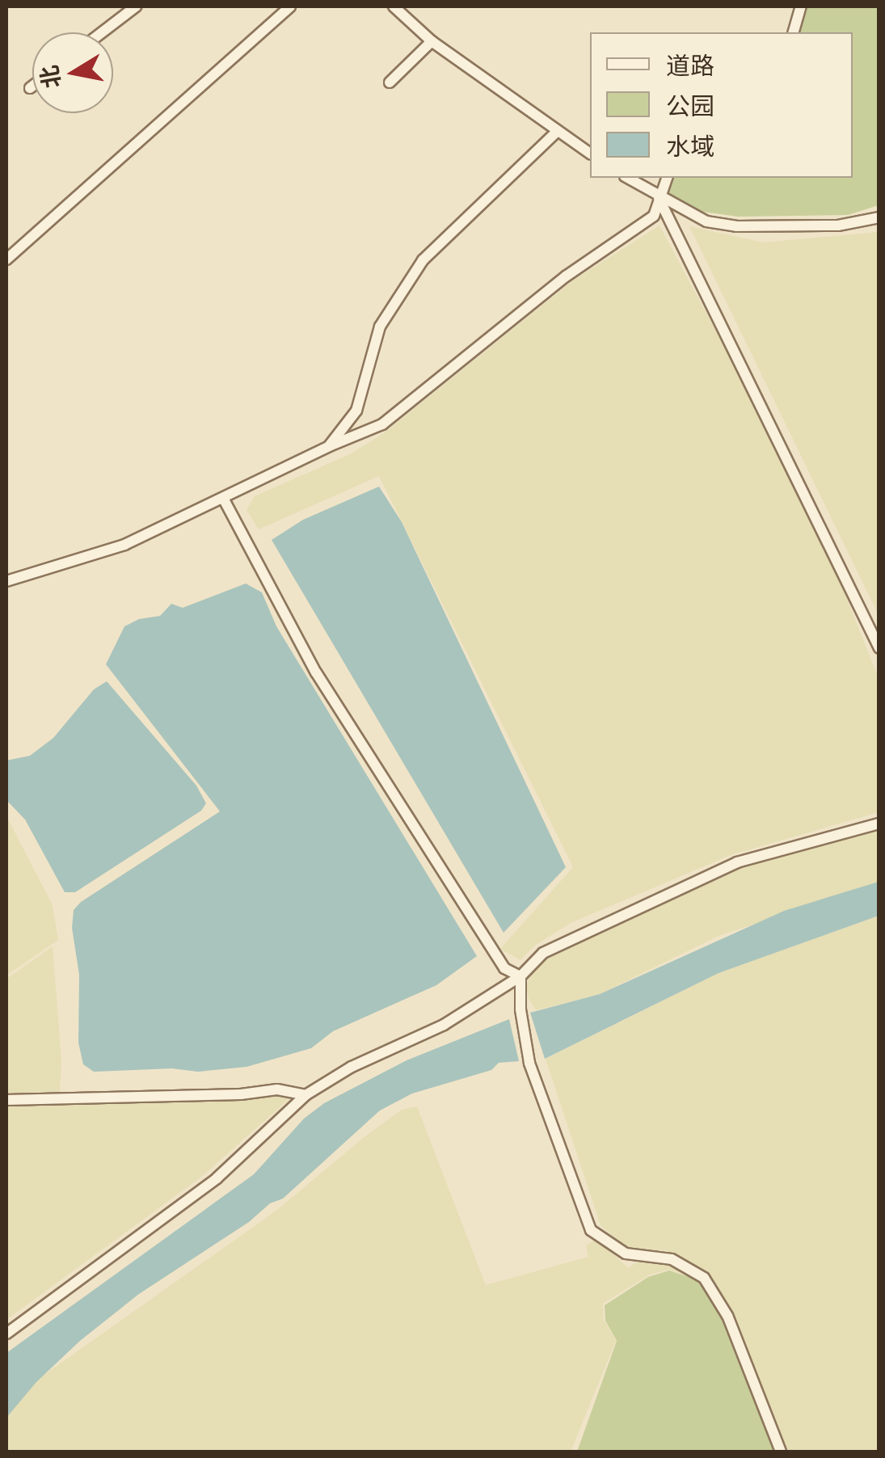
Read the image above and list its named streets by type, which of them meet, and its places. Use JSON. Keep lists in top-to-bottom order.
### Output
{
  "legend": ["道路", "公园", "水域"],
  "north": "left"
}
